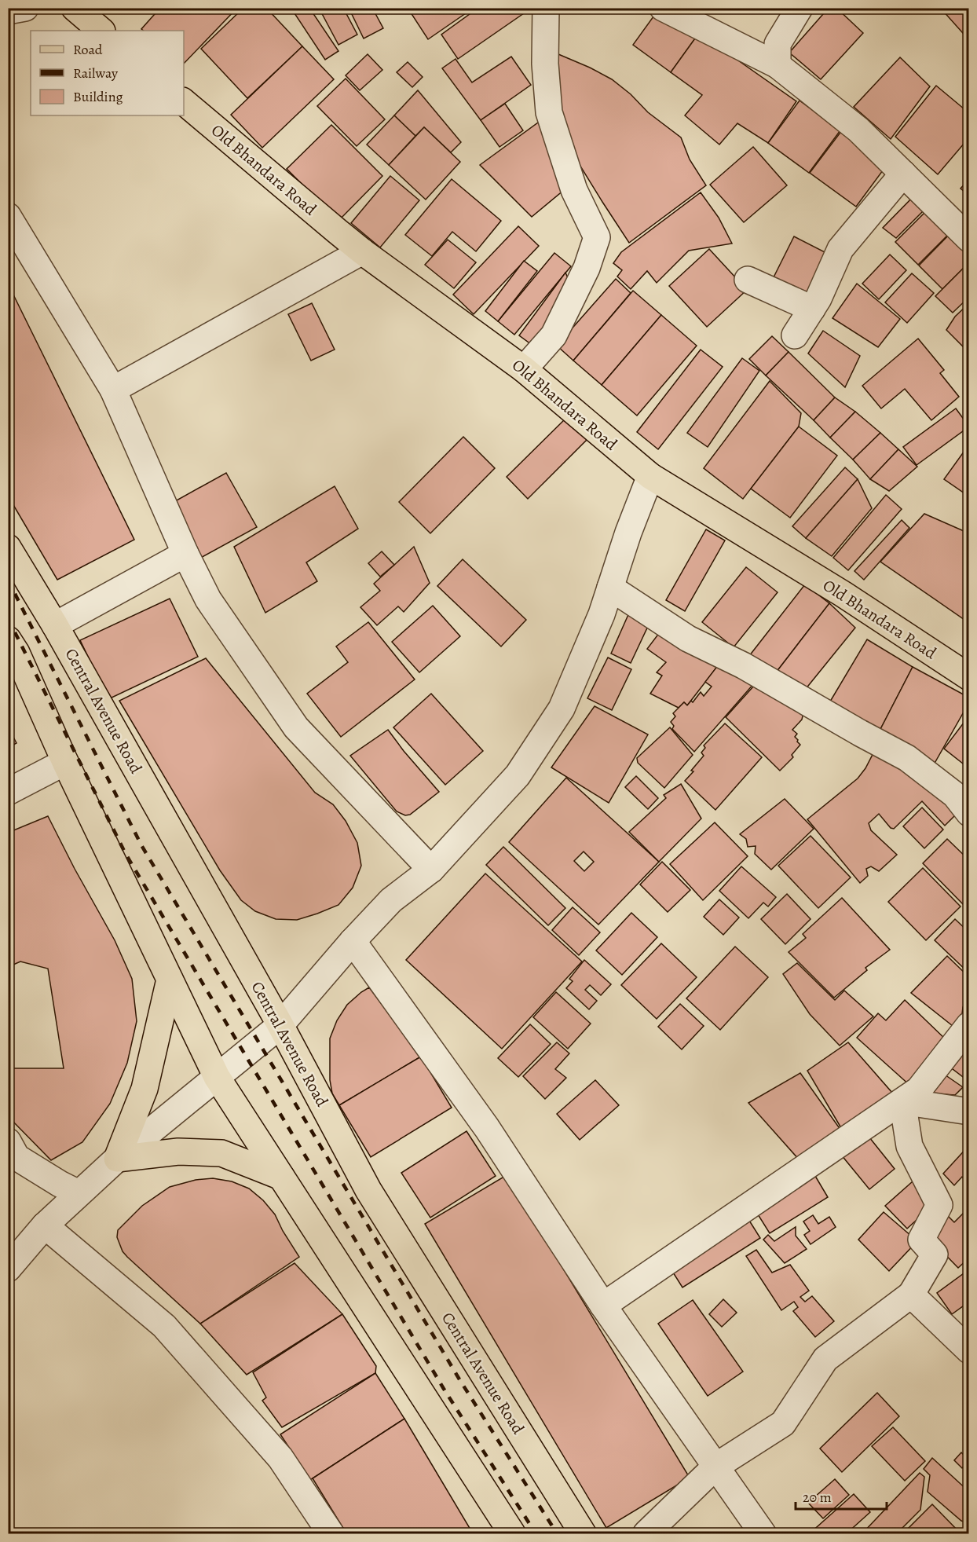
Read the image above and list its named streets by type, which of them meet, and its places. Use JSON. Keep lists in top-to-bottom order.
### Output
{
  "streets": {
    "main road": ["Old Bhandara Road", "Central Avenue Road"]
  },
  "legend": ["Road", "Railway", "Building"],
  "scale_bar": "20 m"
}
